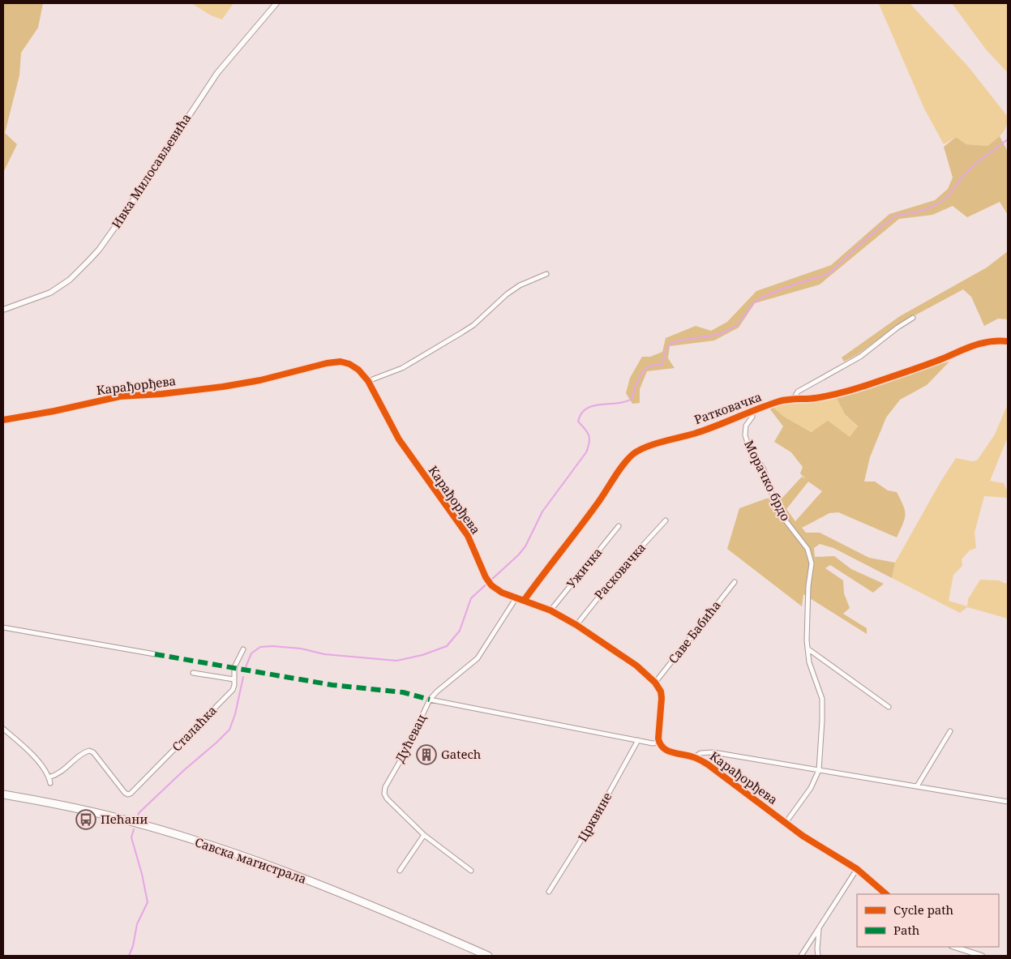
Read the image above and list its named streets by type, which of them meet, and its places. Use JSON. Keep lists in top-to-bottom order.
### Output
{
  "streets": {
    "main road": ["Савска магистрала"],
    "street": [
      "Ивка Милосављевића",
      "Карађорђева",
      "Ратковачка",
      "Морачко брдо",
      "Ужичка",
      "Расковачка",
      "Саве Бабића",
      "Сталаћка",
      "Дућевац",
      "Црквине"
    ]
  },
  "crossings": [
    ["Карађорђева", "Ратковачка"],
    ["Карађорђева", "Морачко брдо"],
    ["Карађорђева", "Ужичка"],
    ["Карађорђева", "Расковачка"],
    ["Карађорђева", "Саве Бабића"],
    ["Карађорђева", "Дућевац"],
    ["Ратковачка", "Морачко брдо"]
  ],
  "places": {
    "building": ["Gatech"],
    "bus stop": ["Пећани"]
  },
  "legend": ["Cycle path", "Path"]
}
